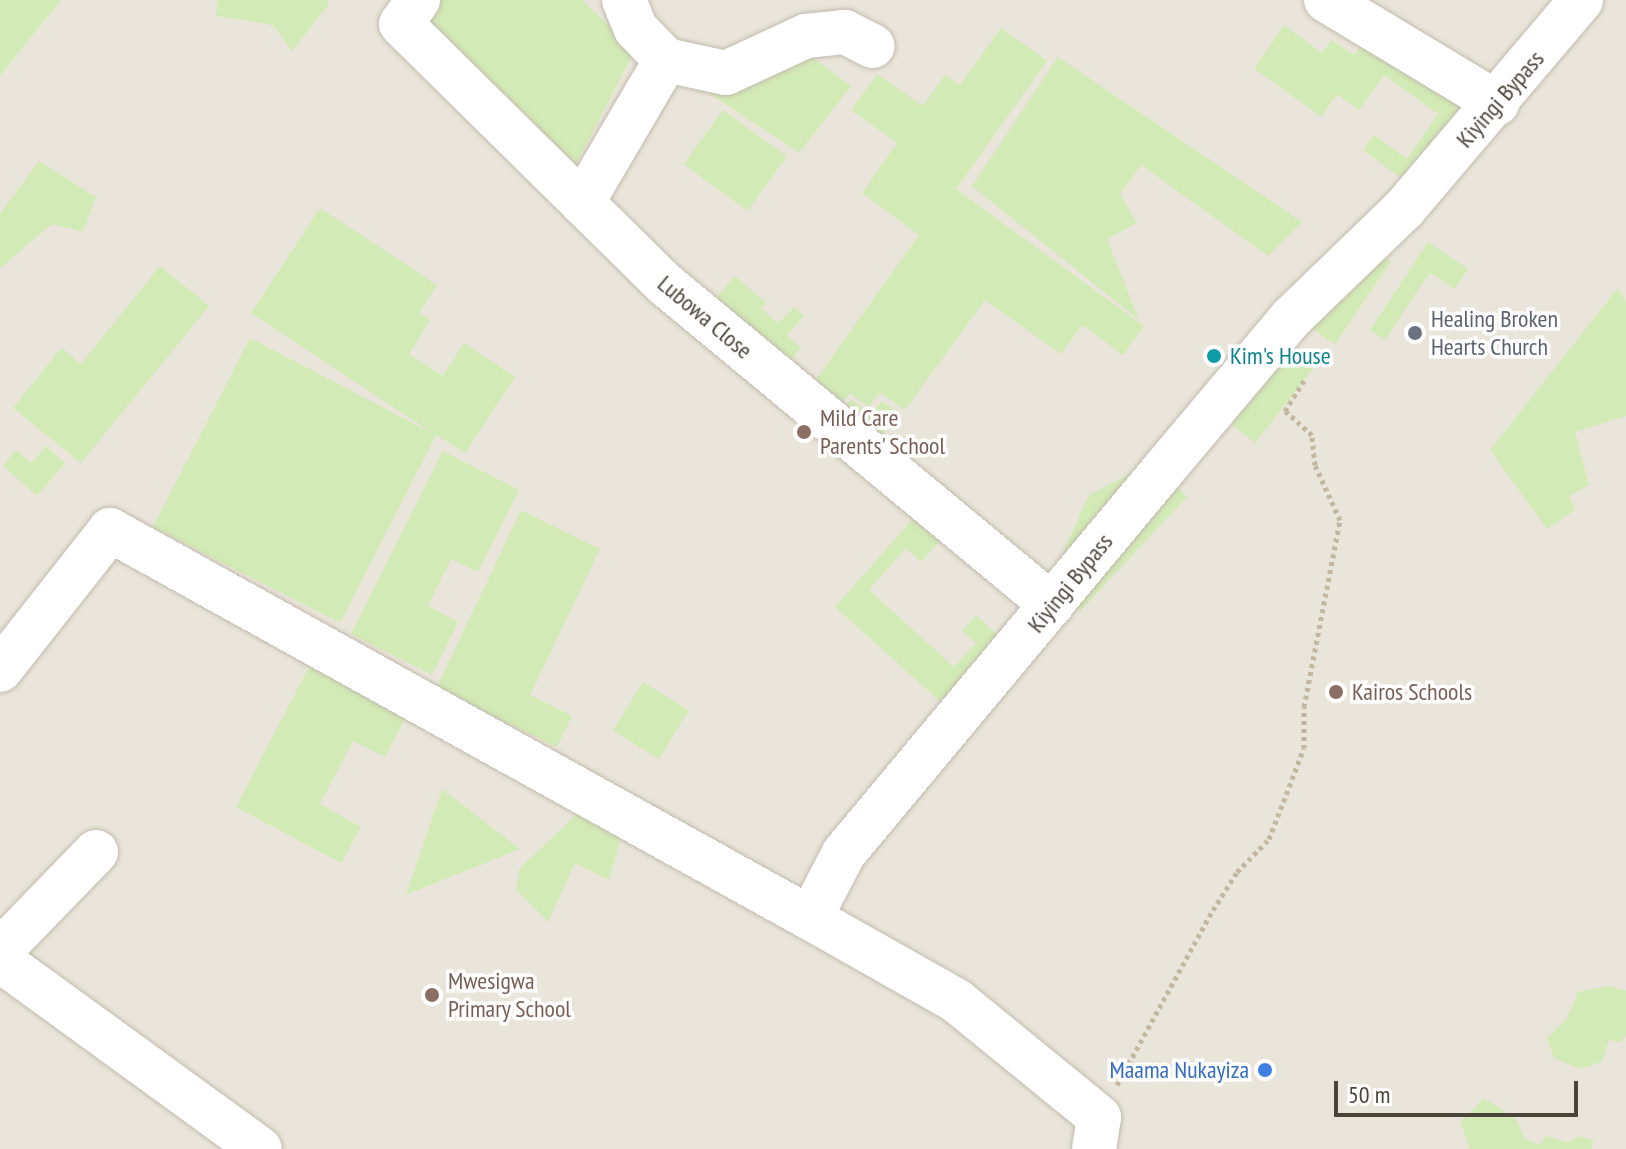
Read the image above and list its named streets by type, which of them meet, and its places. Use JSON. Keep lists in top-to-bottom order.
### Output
{
  "streets": {
    "street": ["Kiyingi Bypass", "Lubowa Close"]
  },
  "crossings": [
    ["Kiyingi Bypass", "Lubowa Close"]
  ],
  "places": [
    "Healing Broken Hearts Church",
    "Kim's House",
    "Mild Care Parents' School",
    "Kairos Schools",
    "Mwesigwa Primary School",
    "Maama Nukayiza"
  ],
  "scale_bar": "50 m"
}
